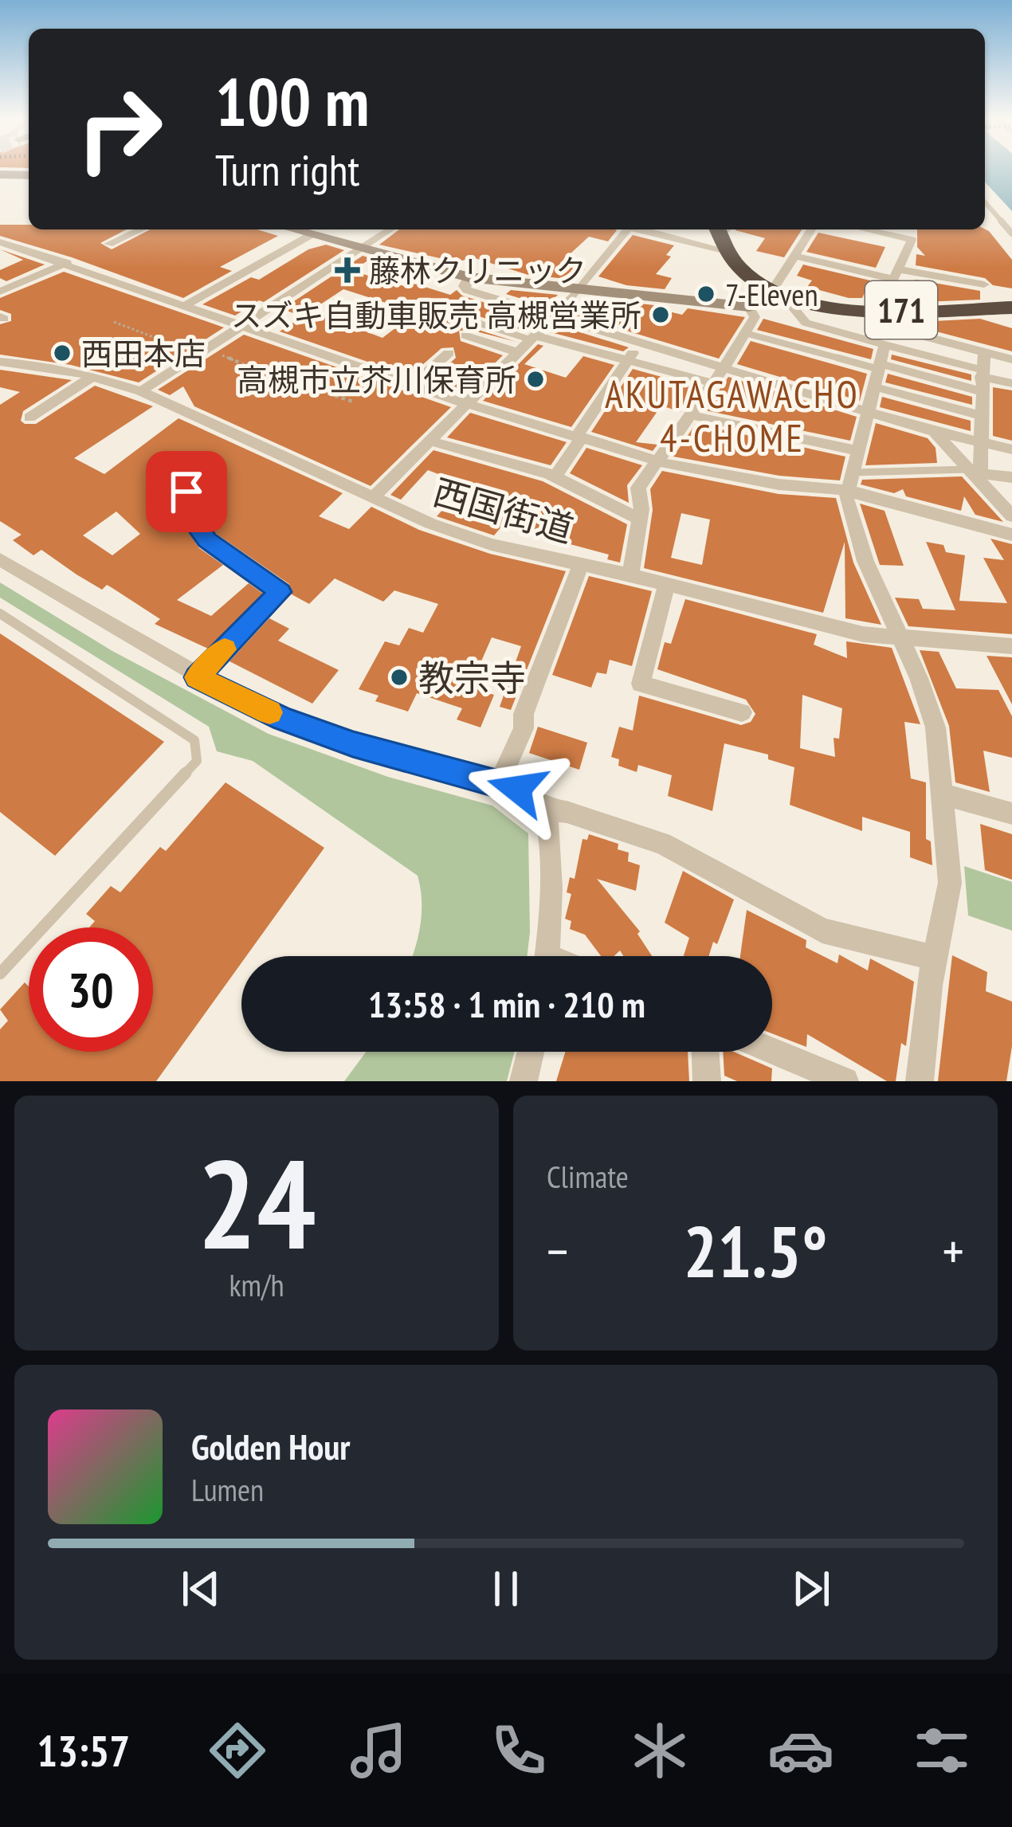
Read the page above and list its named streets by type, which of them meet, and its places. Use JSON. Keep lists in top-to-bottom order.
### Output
{
  "streets": {
    "highway": ["171"],
    "street": ["西国街道"]
  },
  "districts": ["AKUTAGAWACHO 4-CHOME"],
  "places": {
    "health": ["藤林クリニック"],
    "other": [
      "7-Eleven",
      "スズキ自動車販売 高槻営業所",
      "西田本店",
      "高槻市立芥川保育所",
      "教宗寺"
    ]
  },
  "page": {
    "turn": ["100 m", "Turn right"],
    "limit": "30",
    "trip": "13:58 · 1 min · 210 m",
    "tile": [
      ["24", "km/h"],
      "Climate"
    ],
    "heat": ["−", "21.5°", "+"],
    "song": ["Golden Hour", "Lumen"],
    "tabs": "13:57"
  }
}
